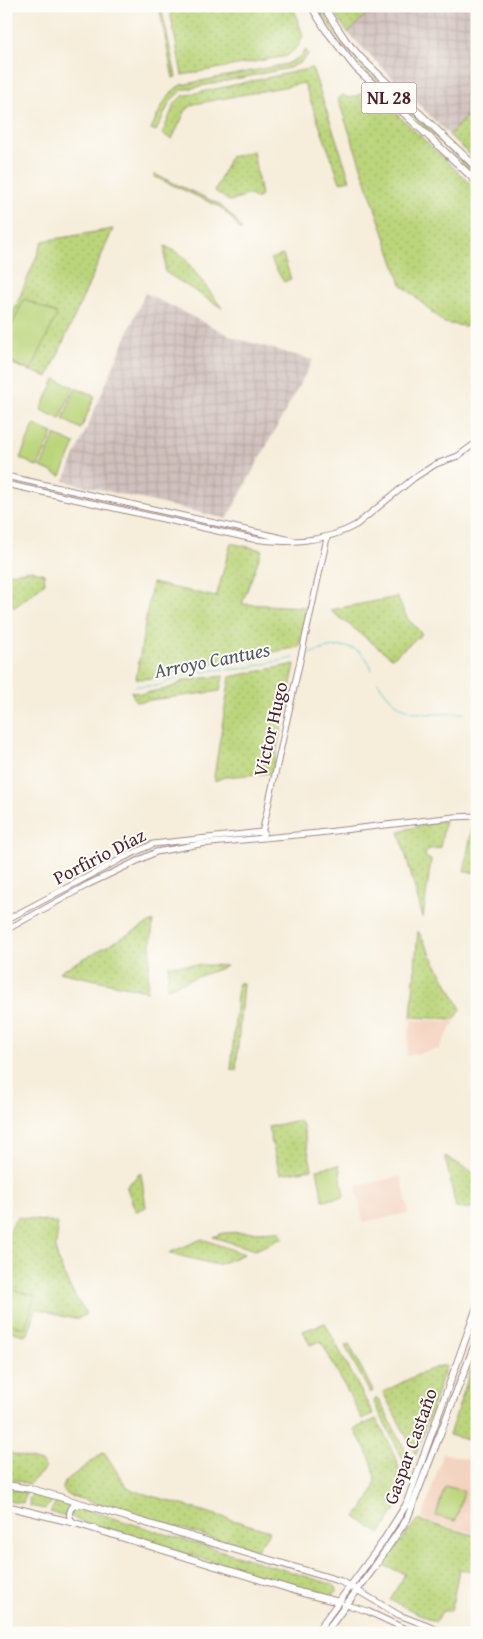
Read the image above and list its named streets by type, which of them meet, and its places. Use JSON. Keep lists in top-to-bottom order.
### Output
{
  "streets": {
    "main road": ["NL 28", "Gaspar Castaño"],
    "street": ["Victor Hugo", "Porfirio Díaz"]
  },
  "crossings": [
    ["Victor Hugo", "Porfirio Díaz"]
  ],
  "water": ["Arroyo Cantues"]
}
